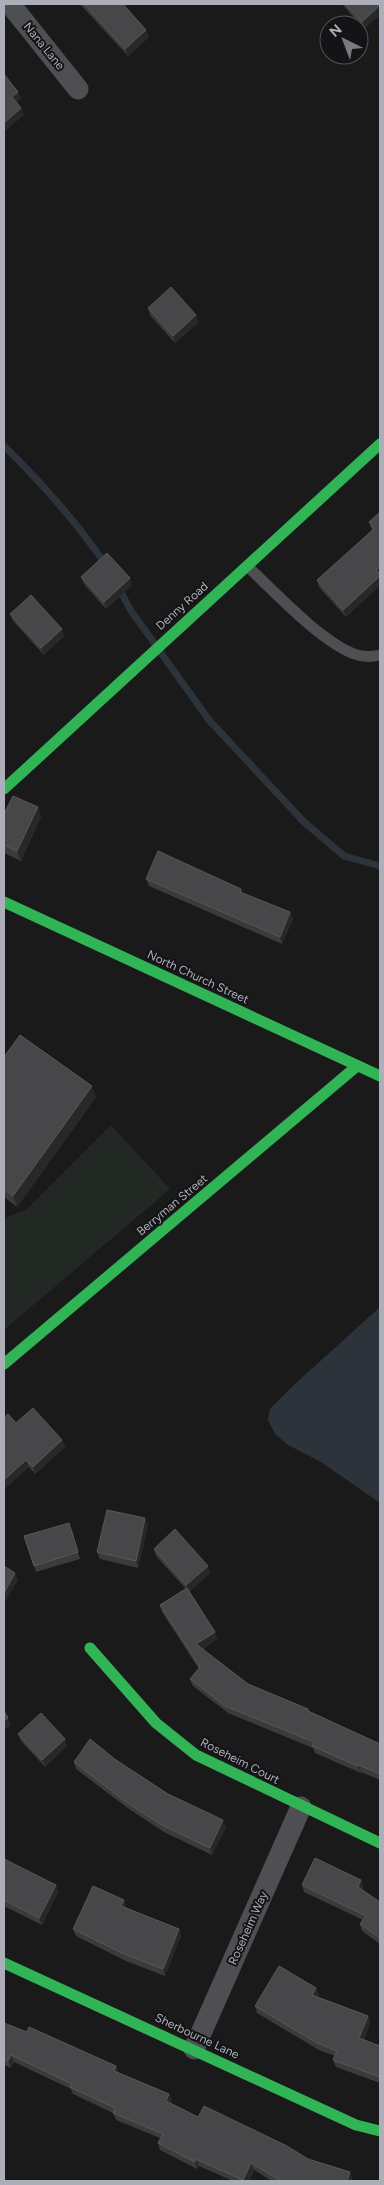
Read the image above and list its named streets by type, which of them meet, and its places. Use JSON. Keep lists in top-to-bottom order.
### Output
{
  "streets": {
    "street": [
      "Nana Lane",
      "Denny Road",
      "North Church Street",
      "Berryman Street",
      "Roseheim Court",
      "Roseheim Way",
      "Sherbourne Lane"
    ]
  },
  "crossings": [
    ["North Church Street", "Berryman Street"],
    ["Roseheim Court", "Roseheim Way"],
    ["Roseheim Way", "Sherbourne Lane"]
  ],
  "north": "top left"
}
